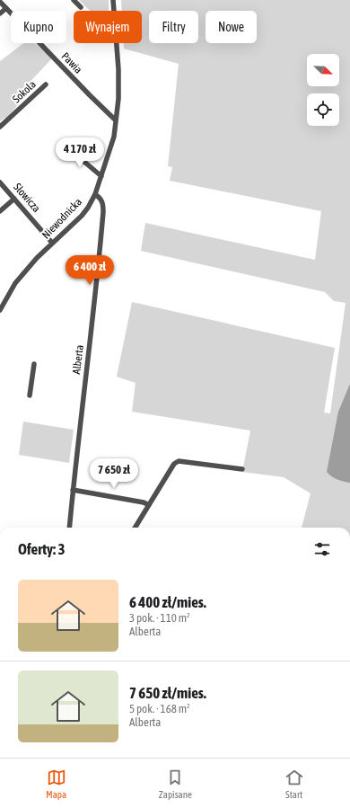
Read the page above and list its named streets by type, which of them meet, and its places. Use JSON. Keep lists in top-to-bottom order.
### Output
{
  "streets": {
    "street": [
      "Pawia",
      "Sokola",
      "Słowicza",
      "Niewodnicka",
      "Alberta"
    ]
  },
  "crossings": [
    ["Pawia", "Niewodnicka"],
    ["Słowicza", "Niewodnicka"],
    ["Niewodnicka", "Alberta"]
  ],
  "north": "bottom right",
  "page": {
    "chip": [
      "Kupno",
      "Wynajem",
      "Filtry",
      "Nowe"
    ],
    "price": ["4 170 zł", "6 400 zł", "7 650 zł"],
    "heading": "Oferty: 3",
    "list": [
      {
        "name": "6 400 zł/mies.",
        "note": "3 pok. · 110 m² · Alberta"
      },
      {
        "name": "7 650 zł/mies.",
        "note": "5 pok. · 168 m² · Alberta"
      }
    ],
    "tabs": ["Mapa", "Zapisane", "Start"]
  }
}
